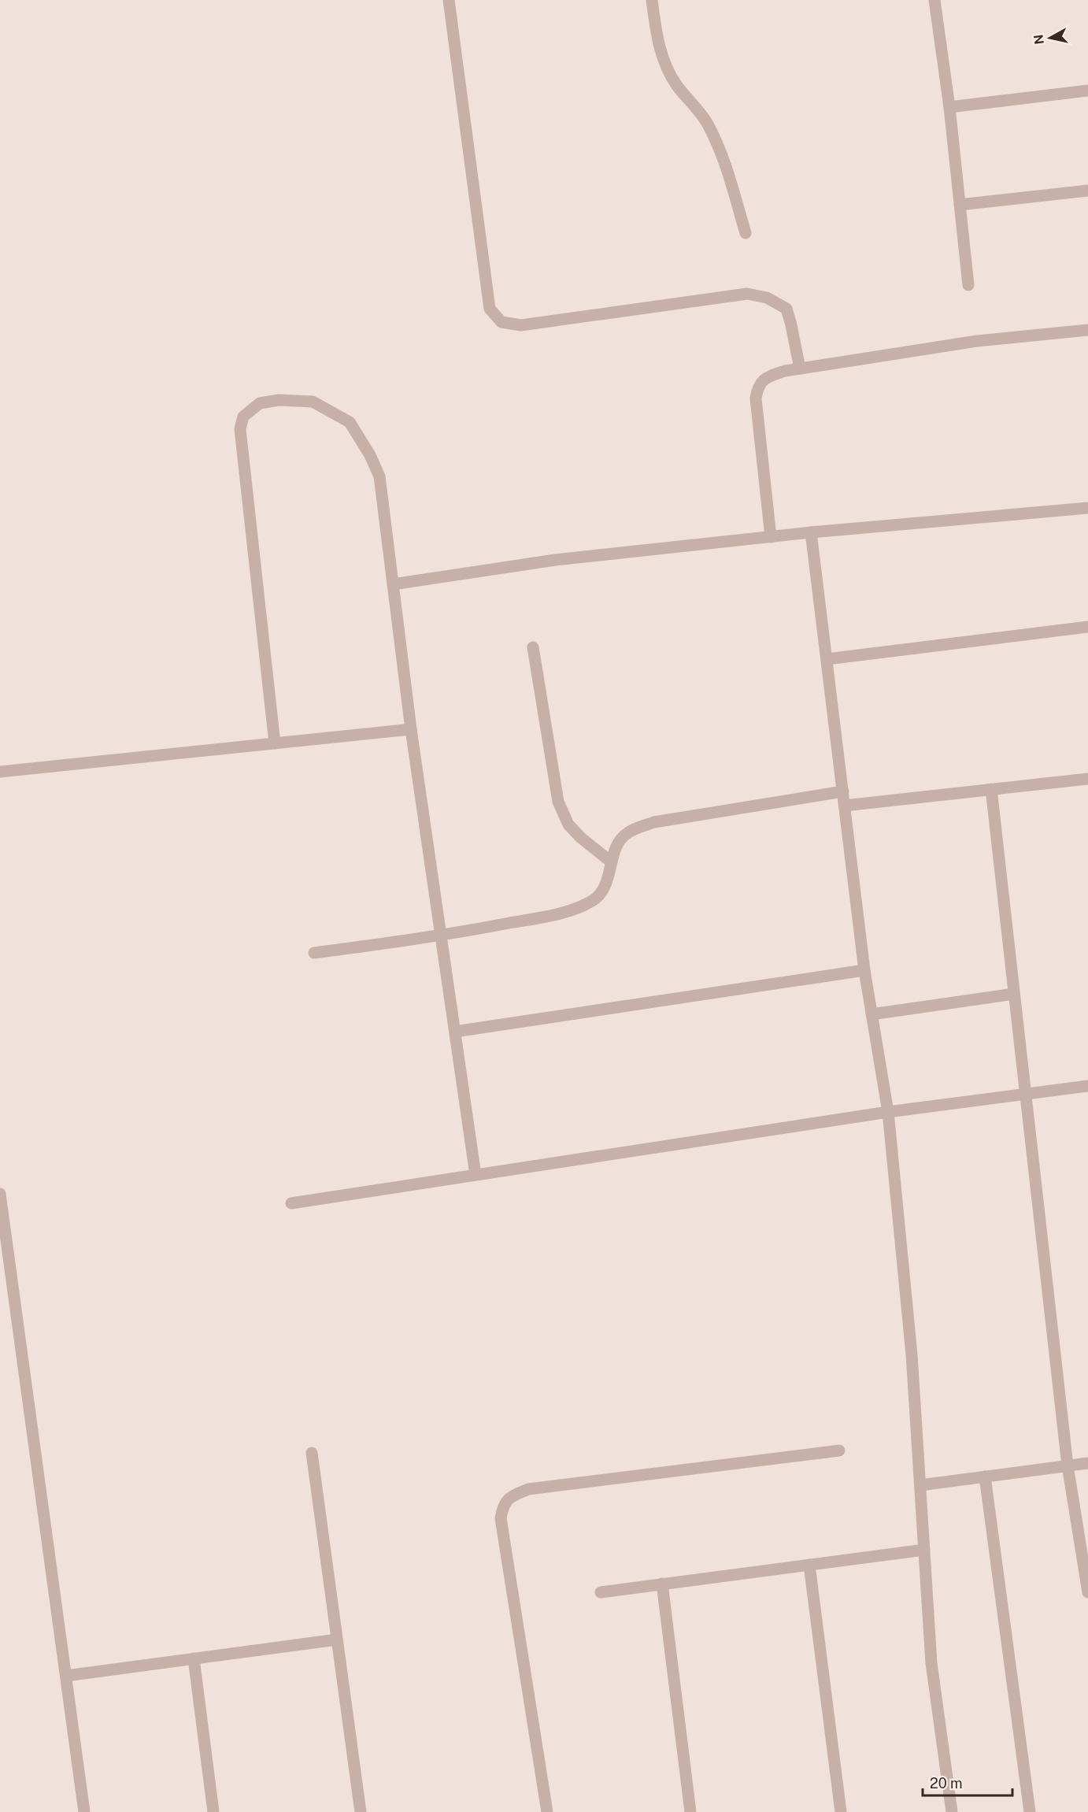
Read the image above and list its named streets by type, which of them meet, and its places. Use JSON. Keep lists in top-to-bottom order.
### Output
{
  "scale_bar": "20 m",
  "north": "left"
}
